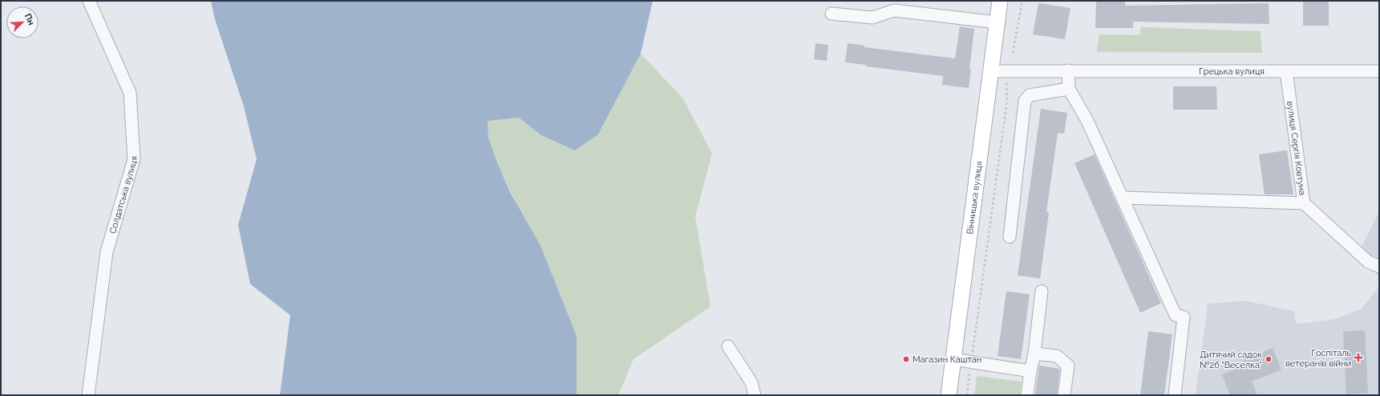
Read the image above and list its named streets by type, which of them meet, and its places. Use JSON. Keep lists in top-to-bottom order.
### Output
{
  "streets": {
    "main road": ["Вінницька вулиця"],
    "street": ["Грецька вулиця", "вулиця Сергія Ковтуна", "Солдатська вулиця"]
  },
  "crossings": [
    ["Грецька вулиця", "вулиця Сергія Ковтуна"],
    ["Грецька вулиця", "Вінницька вулиця"]
  ],
  "places": {
    "health": ["Госпіталь ветеранів війни"],
    "other": ["Магазин Каштан", "Дитячий садок №26 \"Веселка\""]
  },
  "north": "top right"
}
